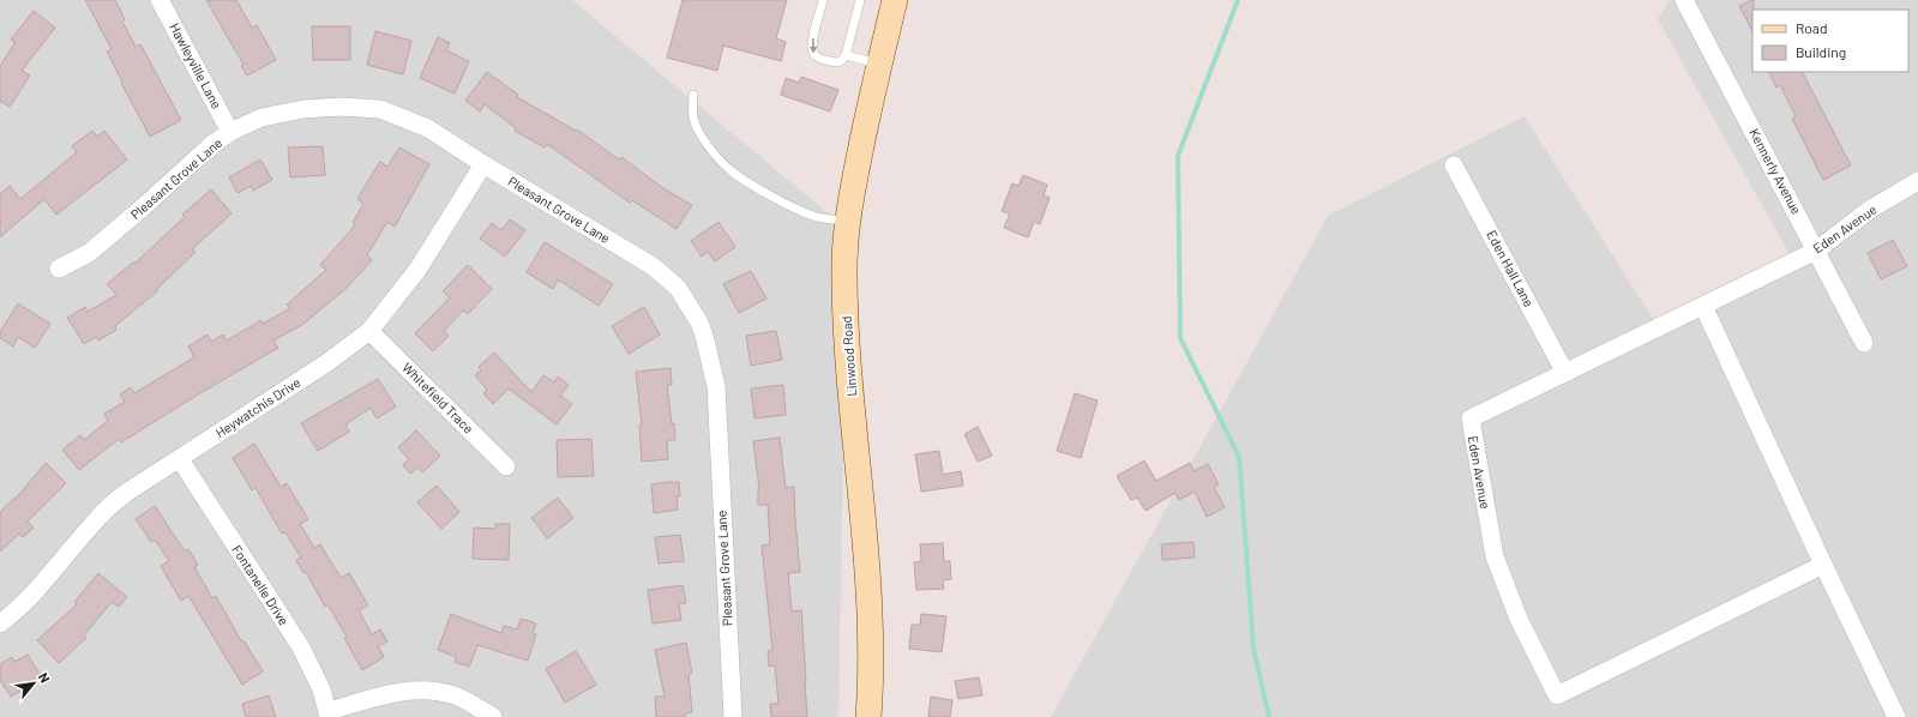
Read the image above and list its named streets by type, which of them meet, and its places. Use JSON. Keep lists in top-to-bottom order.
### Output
{
  "streets": {
    "street": [
      "Hawleyville Lane",
      "Kennerly Avenue",
      "Pleasant Grove Lane",
      "Eden Avenue",
      "Eden Hall Lane",
      "Linwood Road",
      "Whitefield Trace",
      "Heywatchis Drive",
      "Fontanelle Drive"
    ]
  },
  "crossings": [
    ["Hawleyville Lane", "Pleasant Grove Lane"],
    ["Kennerly Avenue", "Eden Avenue"],
    ["Pleasant Grove Lane", "Heywatchis Drive"],
    ["Eden Avenue", "Eden Hall Lane"],
    ["Whitefield Trace", "Heywatchis Drive"],
    ["Heywatchis Drive", "Fontanelle Drive"]
  ],
  "legend": ["Road", "Building"],
  "north": "top right"
}
